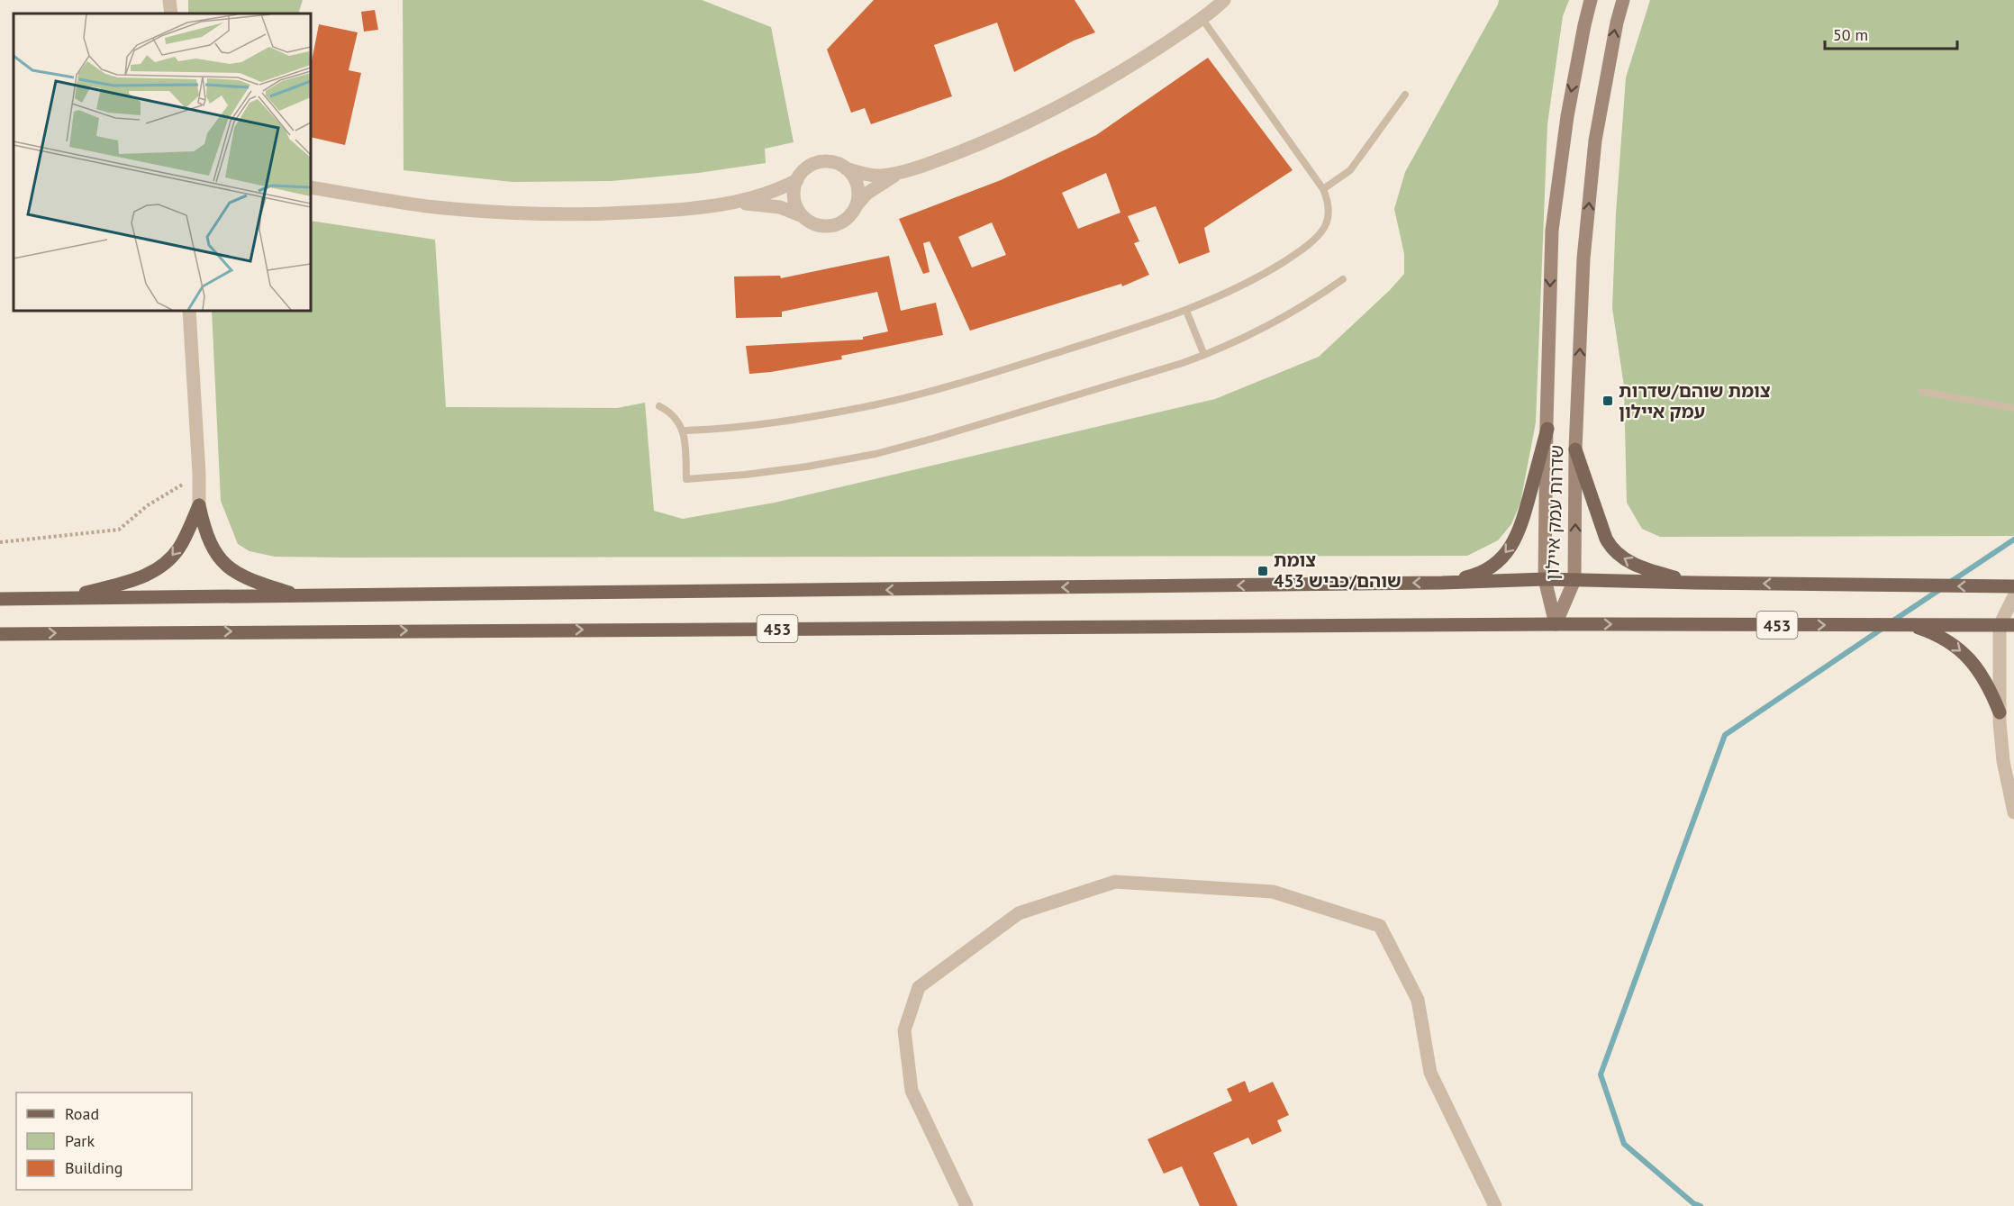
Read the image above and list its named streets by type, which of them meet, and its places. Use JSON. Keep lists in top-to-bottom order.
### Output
{
  "streets": {
    "main road": ["שדרות עמק איילון", "453"]
  },
  "crossings": [
    ["שדרות עמק איילון", "453"]
  ],
  "places": {
    "transit": ["צומת שוהם/שדרות עמק איילון", "צומת שוהם/כביש 453"]
  },
  "legend": ["Road", "Park", "Building"],
  "scale_bar": "50 m"
}
